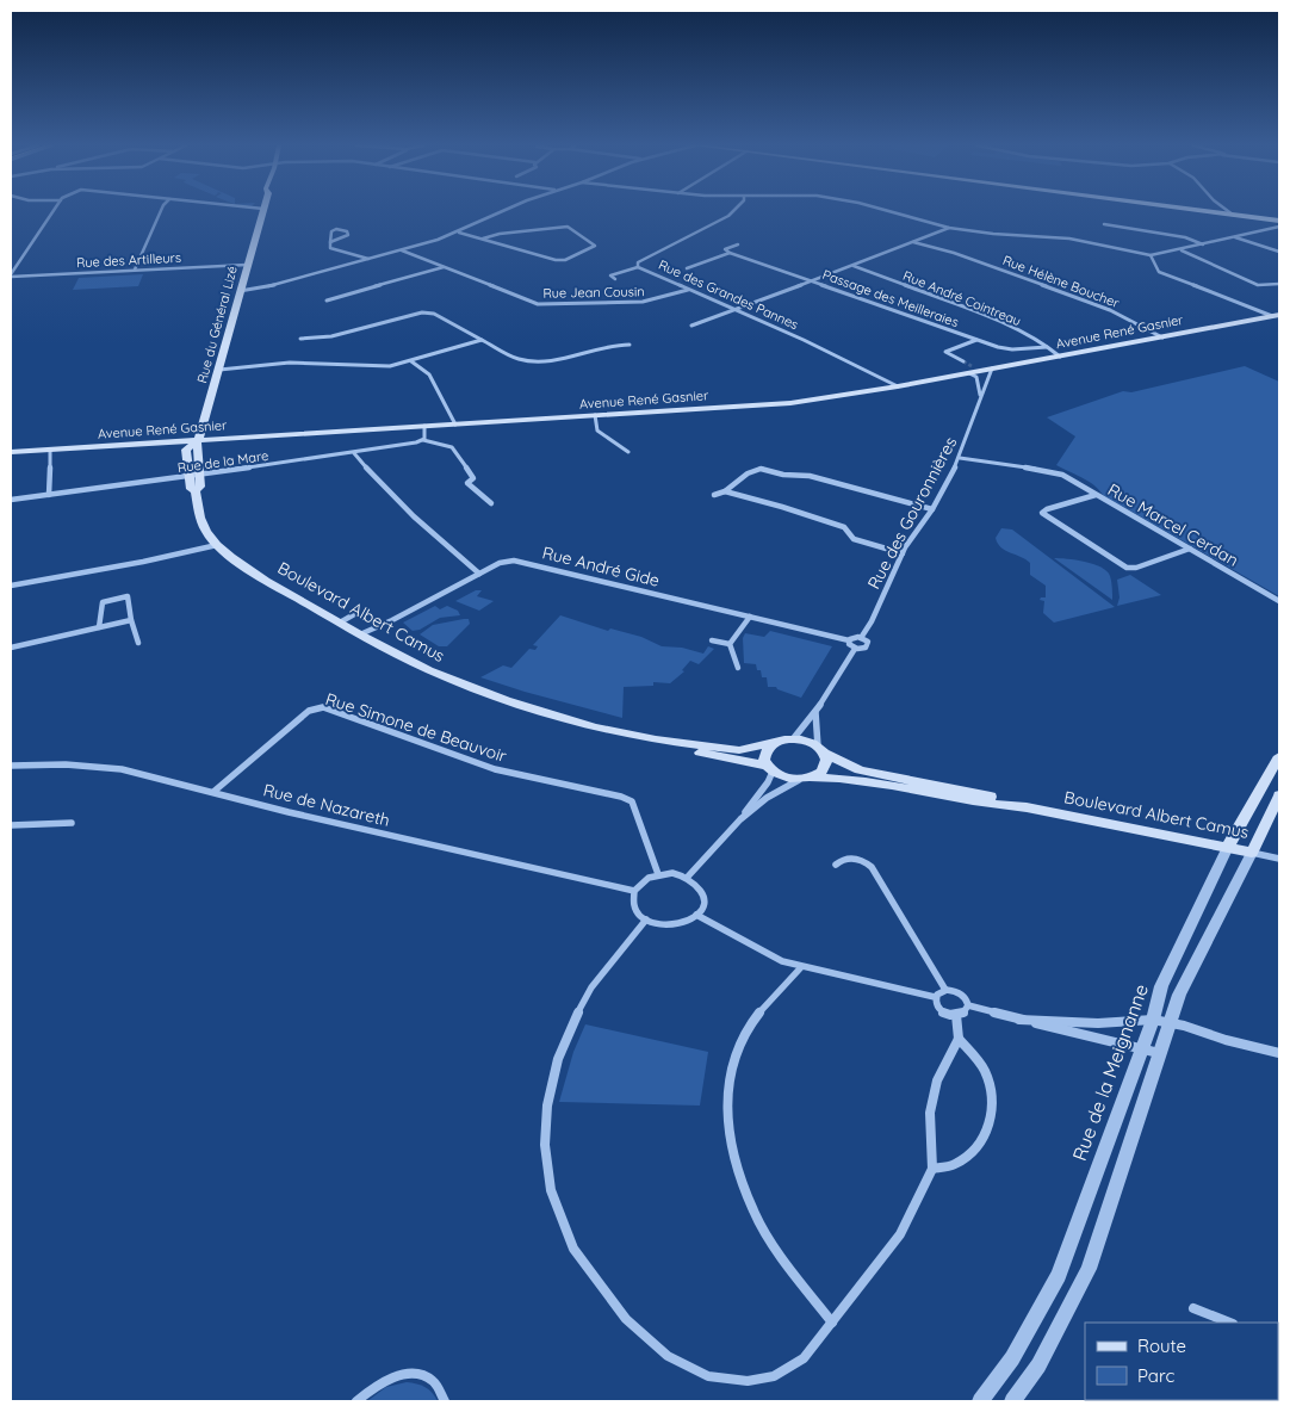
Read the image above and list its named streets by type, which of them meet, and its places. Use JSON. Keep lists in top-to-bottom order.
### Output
{
  "streets": {
    "main road": [
      "Rue du Général Lizé",
      "Avenue René Gasnier",
      "Boulevard Albert Camus",
      "Rue de la Meignanne"
    ],
    "street": [
      "Rue des Artilleurs",
      "Rue Hélène Boucher",
      "Rue Jean Cousin",
      "Rue des Grandes Pannes",
      "Passage des Meilleraies",
      "Rue André Cointreau",
      "Rue de la Mare",
      "Rue des Gouronnières",
      "Rue Marcel Cerdan",
      "Rue André Gide",
      "Rue Simone de Beauvoir",
      "Rue de Nazareth"
    ]
  },
  "crossings": [
    ["Rue des Artilleurs", "Rue du Général Lizé"],
    ["Rue Hélène Boucher", "Avenue René Gasnier"],
    ["Rue Jean Cousin", "Rue des Grandes Pannes"],
    ["Rue des Grandes Pannes", "Avenue René Gasnier"],
    ["Passage des Meilleraies", "Rue André Cointreau"],
    ["Rue André Cointreau", "Avenue René Gasnier"],
    ["Rue du Général Lizé", "Avenue René Gasnier"],
    ["Rue du Général Lizé", "Boulevard Albert Camus"],
    ["Avenue René Gasnier", "Rue des Gouronnières"],
    ["Avenue René Gasnier", "Boulevard Albert Camus"],
    ["Rue de la Mare", "Boulevard Albert Camus"],
    ["Rue des Gouronnières", "Rue Marcel Cerdan"],
    ["Rue André Gide", "Boulevard Albert Camus"],
    ["Boulevard Albert Camus", "Rue de la Meignanne"],
    ["Rue Simone de Beauvoir", "Rue de Nazareth"]
  ],
  "legend": ["Route", "Parc"]
}
